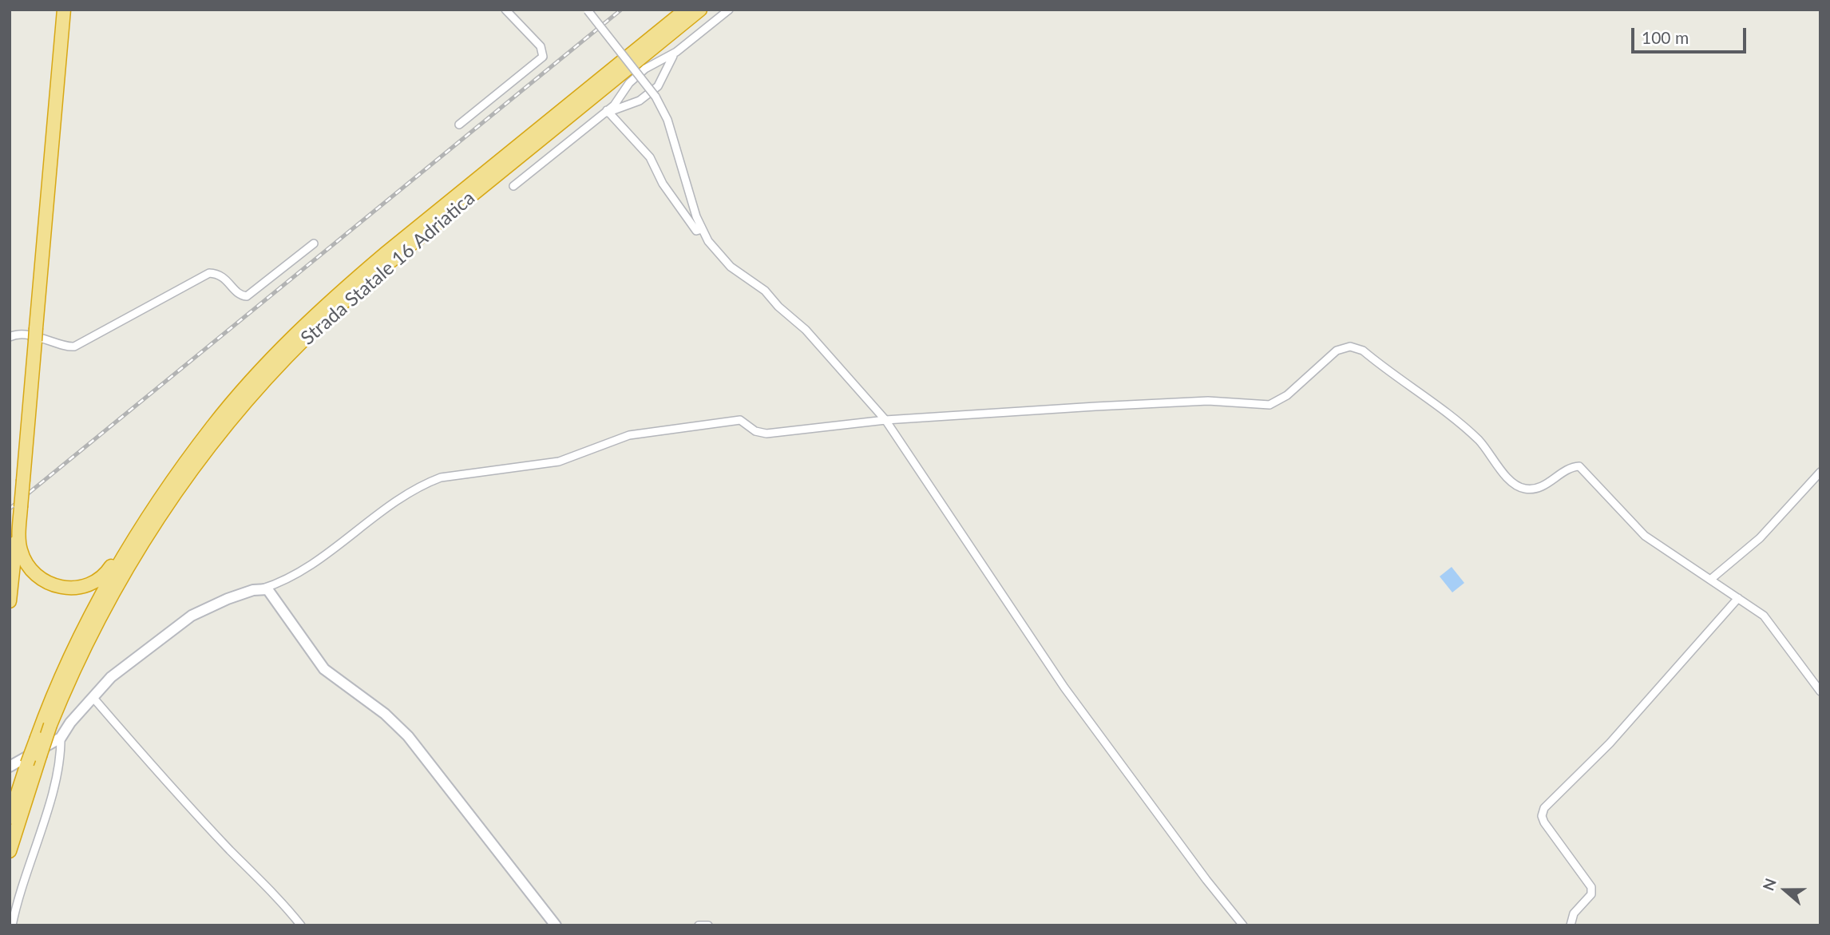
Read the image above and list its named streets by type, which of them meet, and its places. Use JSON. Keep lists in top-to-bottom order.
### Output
{
  "streets": {
    "highway": ["Strada Statale 16 Adriatica"]
  },
  "scale_bar": "100 m",
  "north": "left"
}
